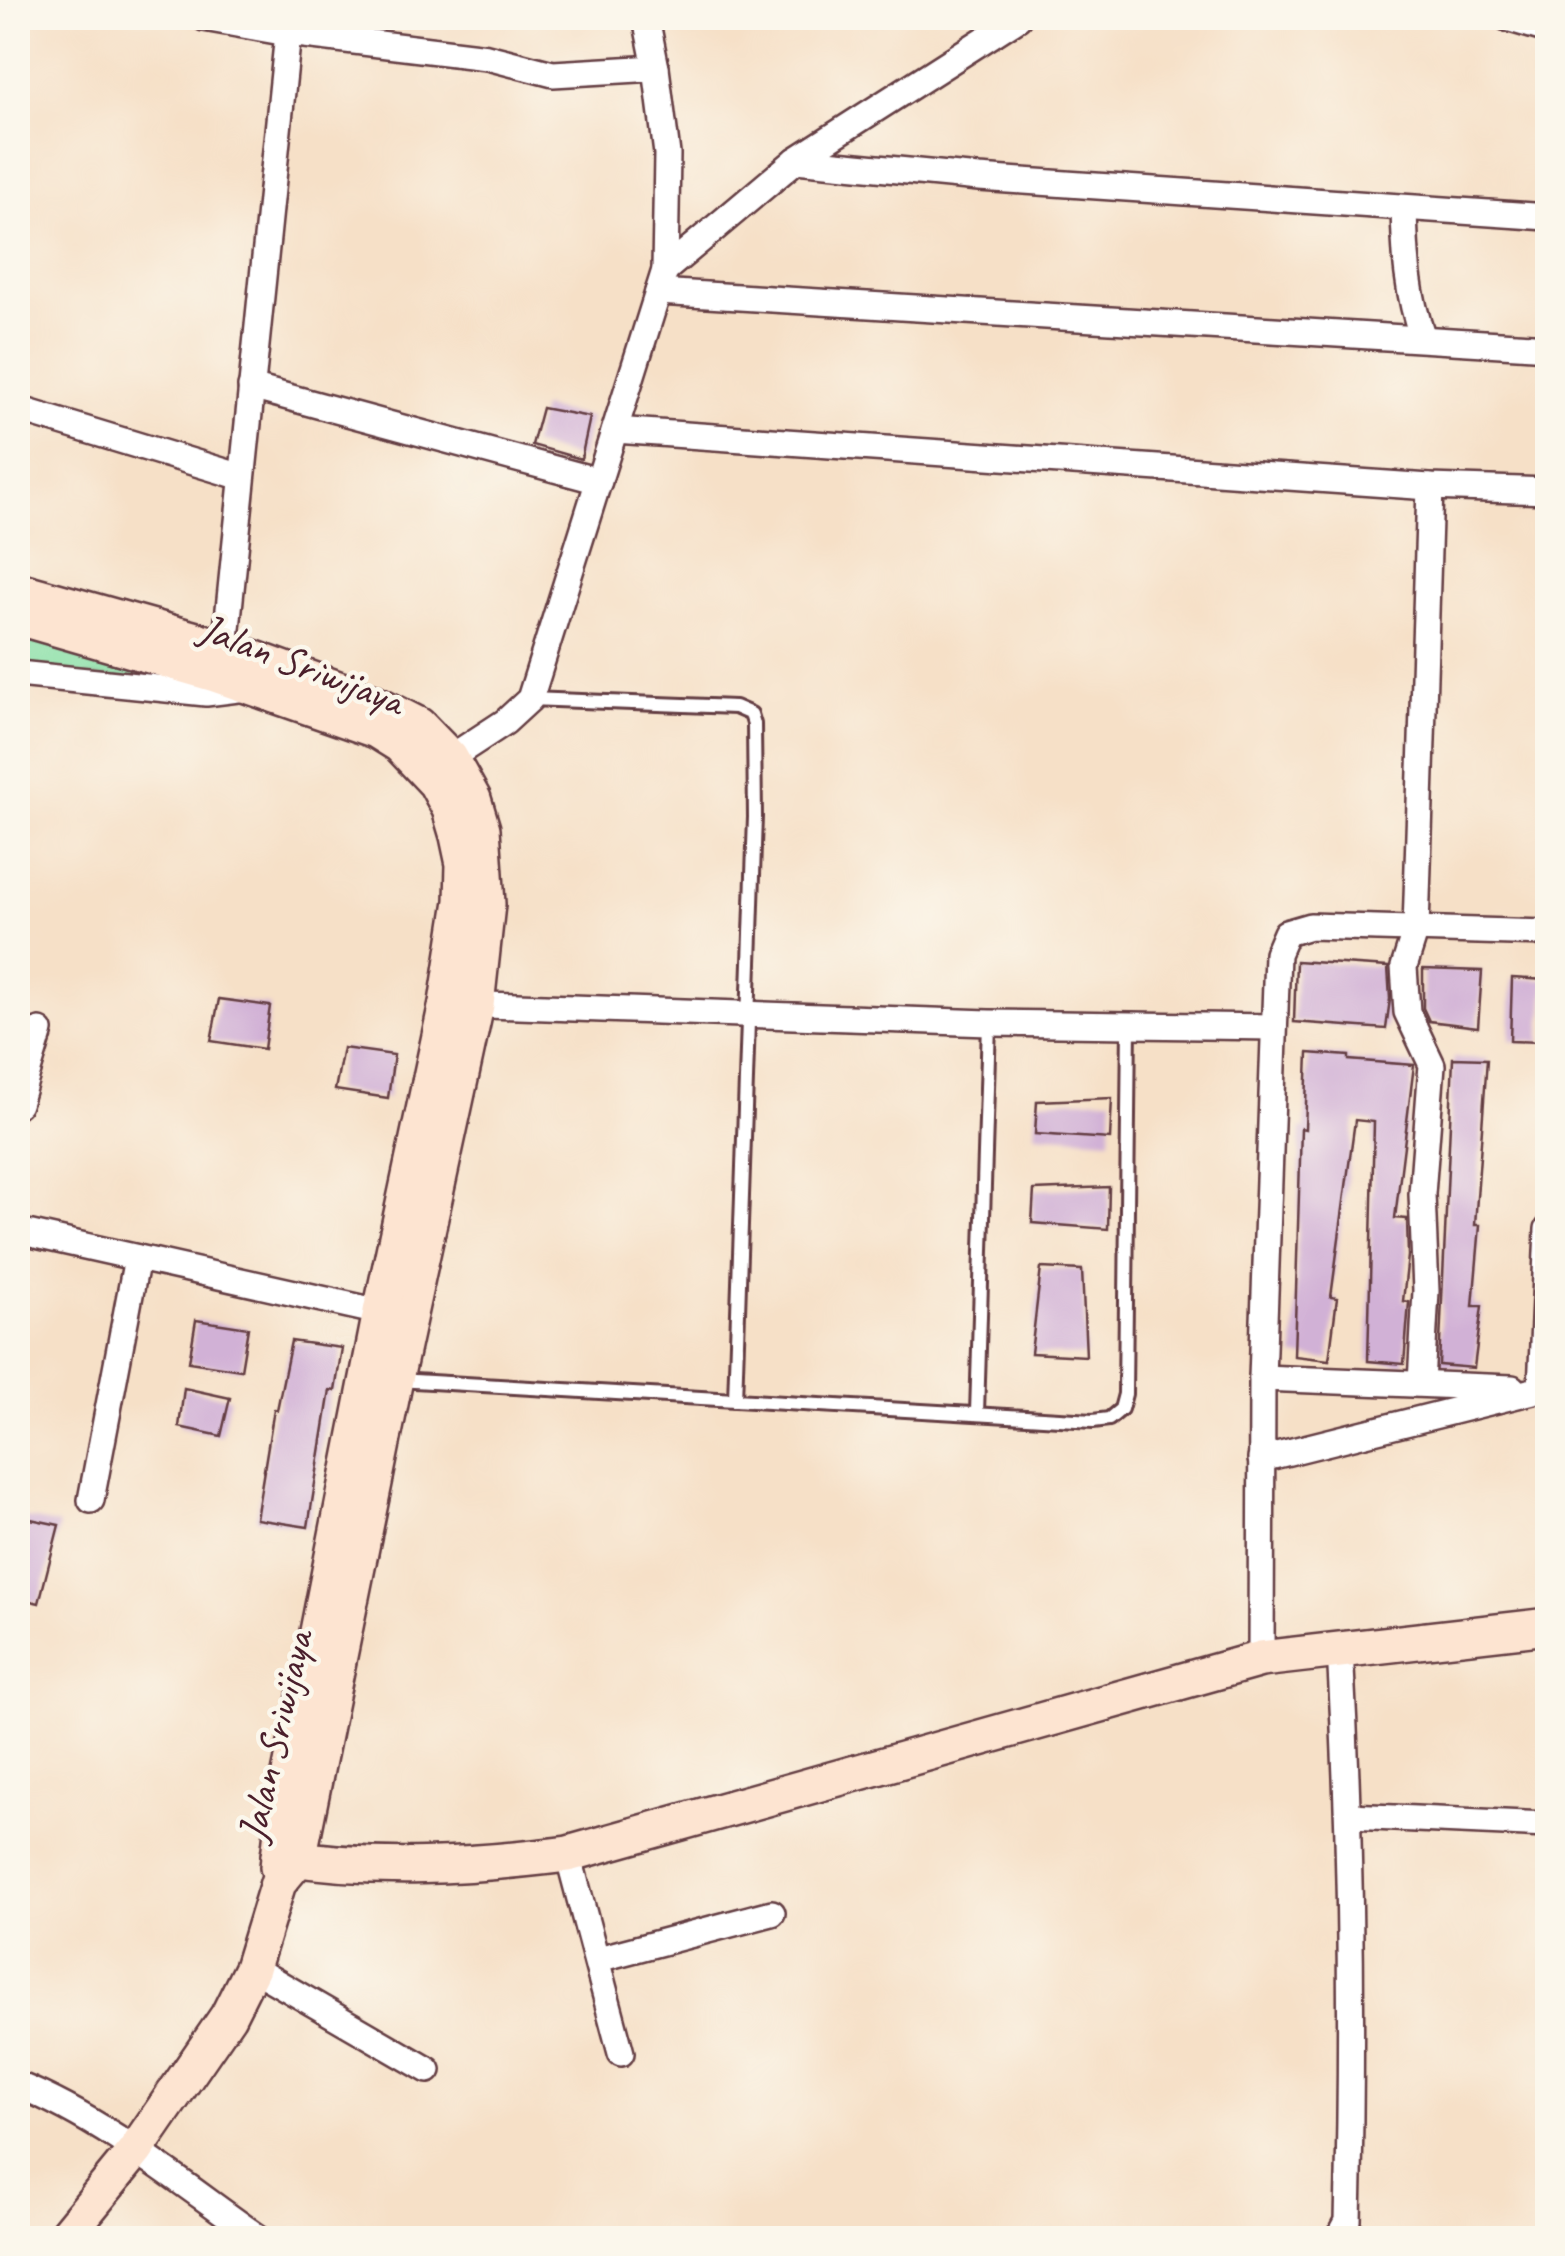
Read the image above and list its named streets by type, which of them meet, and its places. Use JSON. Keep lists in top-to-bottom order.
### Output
{
  "streets": {
    "main road": ["Jalan Sriwijaya"]
  }
}
